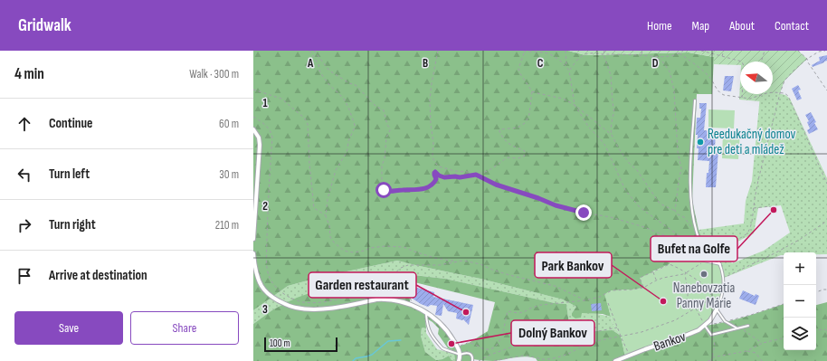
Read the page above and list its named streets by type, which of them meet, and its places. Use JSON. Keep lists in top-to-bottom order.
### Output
{
  "streets": {
    "street": ["Bankov"]
  },
  "places": [
    "Reedukačný domov pre deti a mládež",
    "Bufet na Golfe",
    "Nanebovzatia Panny Márie",
    "Park Bankov",
    "Garden restaurant",
    "Dolný Bankov"
  ],
  "scale_bar": "100 m",
  "north": "left",
  "page": {
    "header": "Gridwalk",
    "nav": [
      "Home",
      "Map",
      "About",
      "Contact"
    ],
    "heading": ["4 min", "Walk · 300 m"],
    "list": [
      ["Continue", "60 m"],
      ["Turn left", "30 m"],
      ["Turn right", "210 m"],
      "Arrive at destination"
    ],
    "map_buttons": ["+", "−"],
    "buttons": ["Save", "Share"],
    "scale": "100 m"
  },
  "grid": {
    "columns": [
      "A",
      "B",
      "C",
      "D"
    ],
    "rows": ["1", "2", "3"]
  }
}
